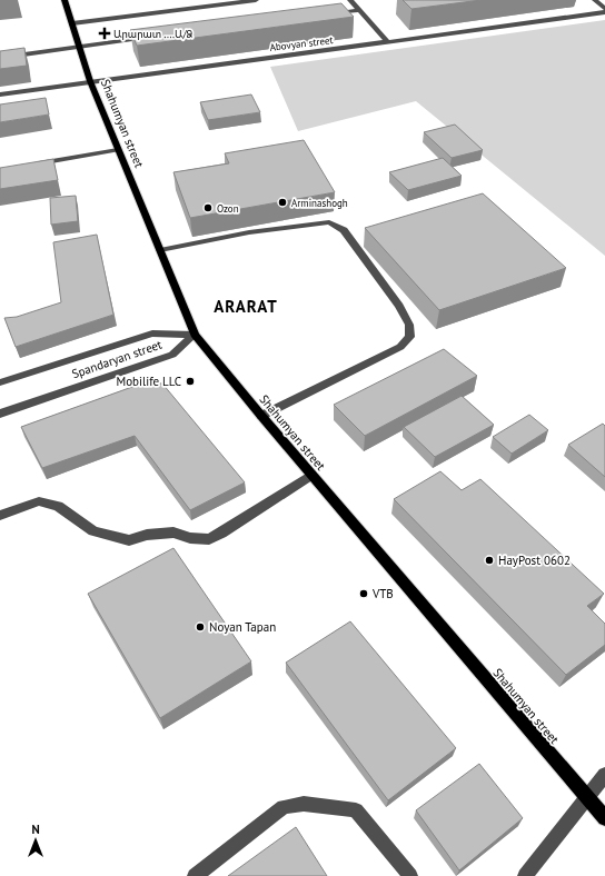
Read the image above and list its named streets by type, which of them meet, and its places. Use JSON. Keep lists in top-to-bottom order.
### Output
{
  "streets": {
    "main road": ["Shahumyan street"],
    "street": ["Abovyan street", "Spandaryan street"]
  },
  "crossings": [
    ["Abovyan street", "Shahumyan street"],
    ["Shahumyan street", "Spandaryan street"]
  ],
  "districts": ["ARARAT"],
  "places": {
    "health": ["Արարատ ....Ա/Ձ"],
    "other": [
      "Arminashogh",
      "Ozon",
      "Mobilife LLC",
      "HayPost 0602",
      "VTB",
      "Noyan Tapan"
    ]
  },
  "north": "top"
}
